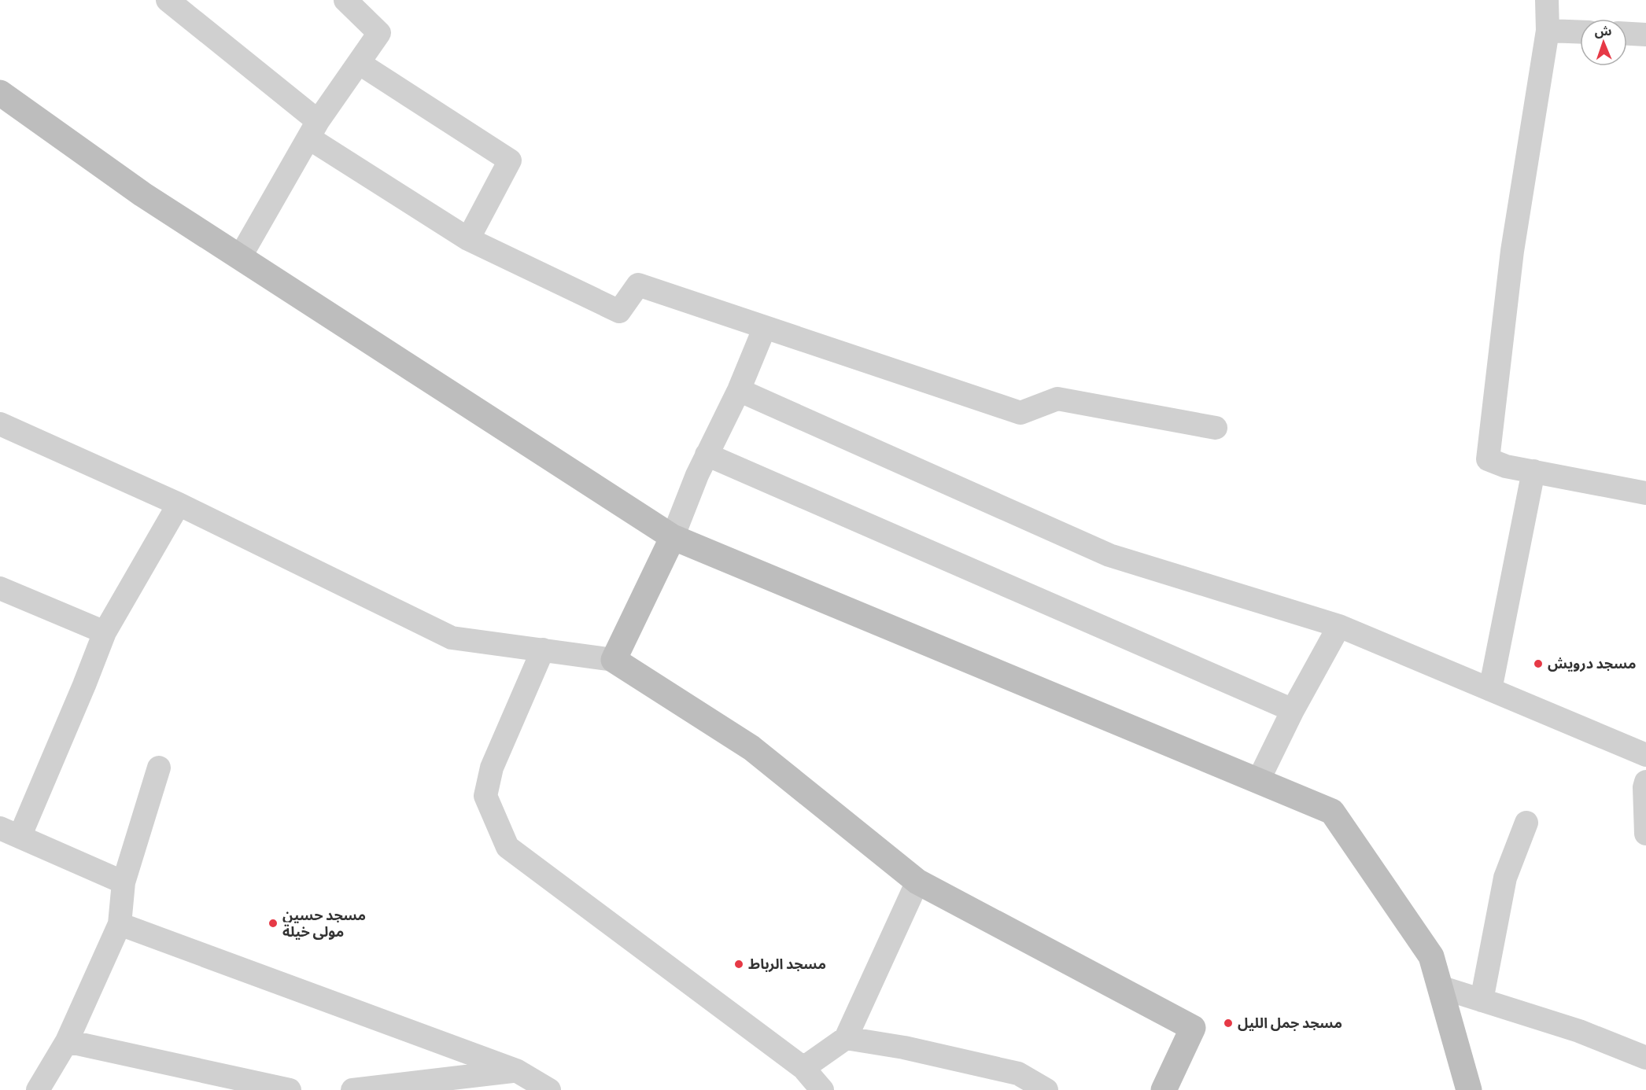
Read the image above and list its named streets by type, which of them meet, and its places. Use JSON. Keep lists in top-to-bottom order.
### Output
{
  "places": [
    "مسجد درويش",
    "مسجد حسين مولى خيلة",
    "مسجد الرباط",
    "مسجد جمل الليل"
  ],
  "north": "top"
}
